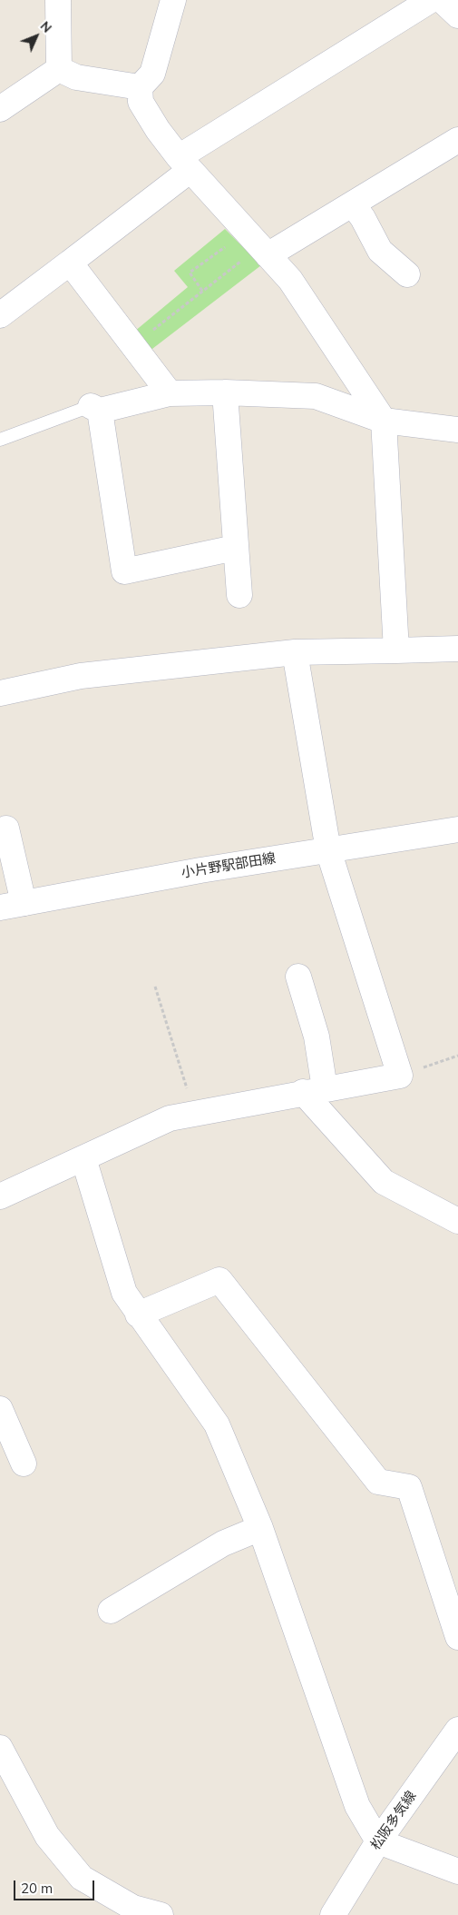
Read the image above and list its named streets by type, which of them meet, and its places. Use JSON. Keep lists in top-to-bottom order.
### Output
{
  "streets": {
    "street": ["小片野駅部田線", "松阪多気線"]
  },
  "scale_bar": "20 m",
  "north": "top right"
}
